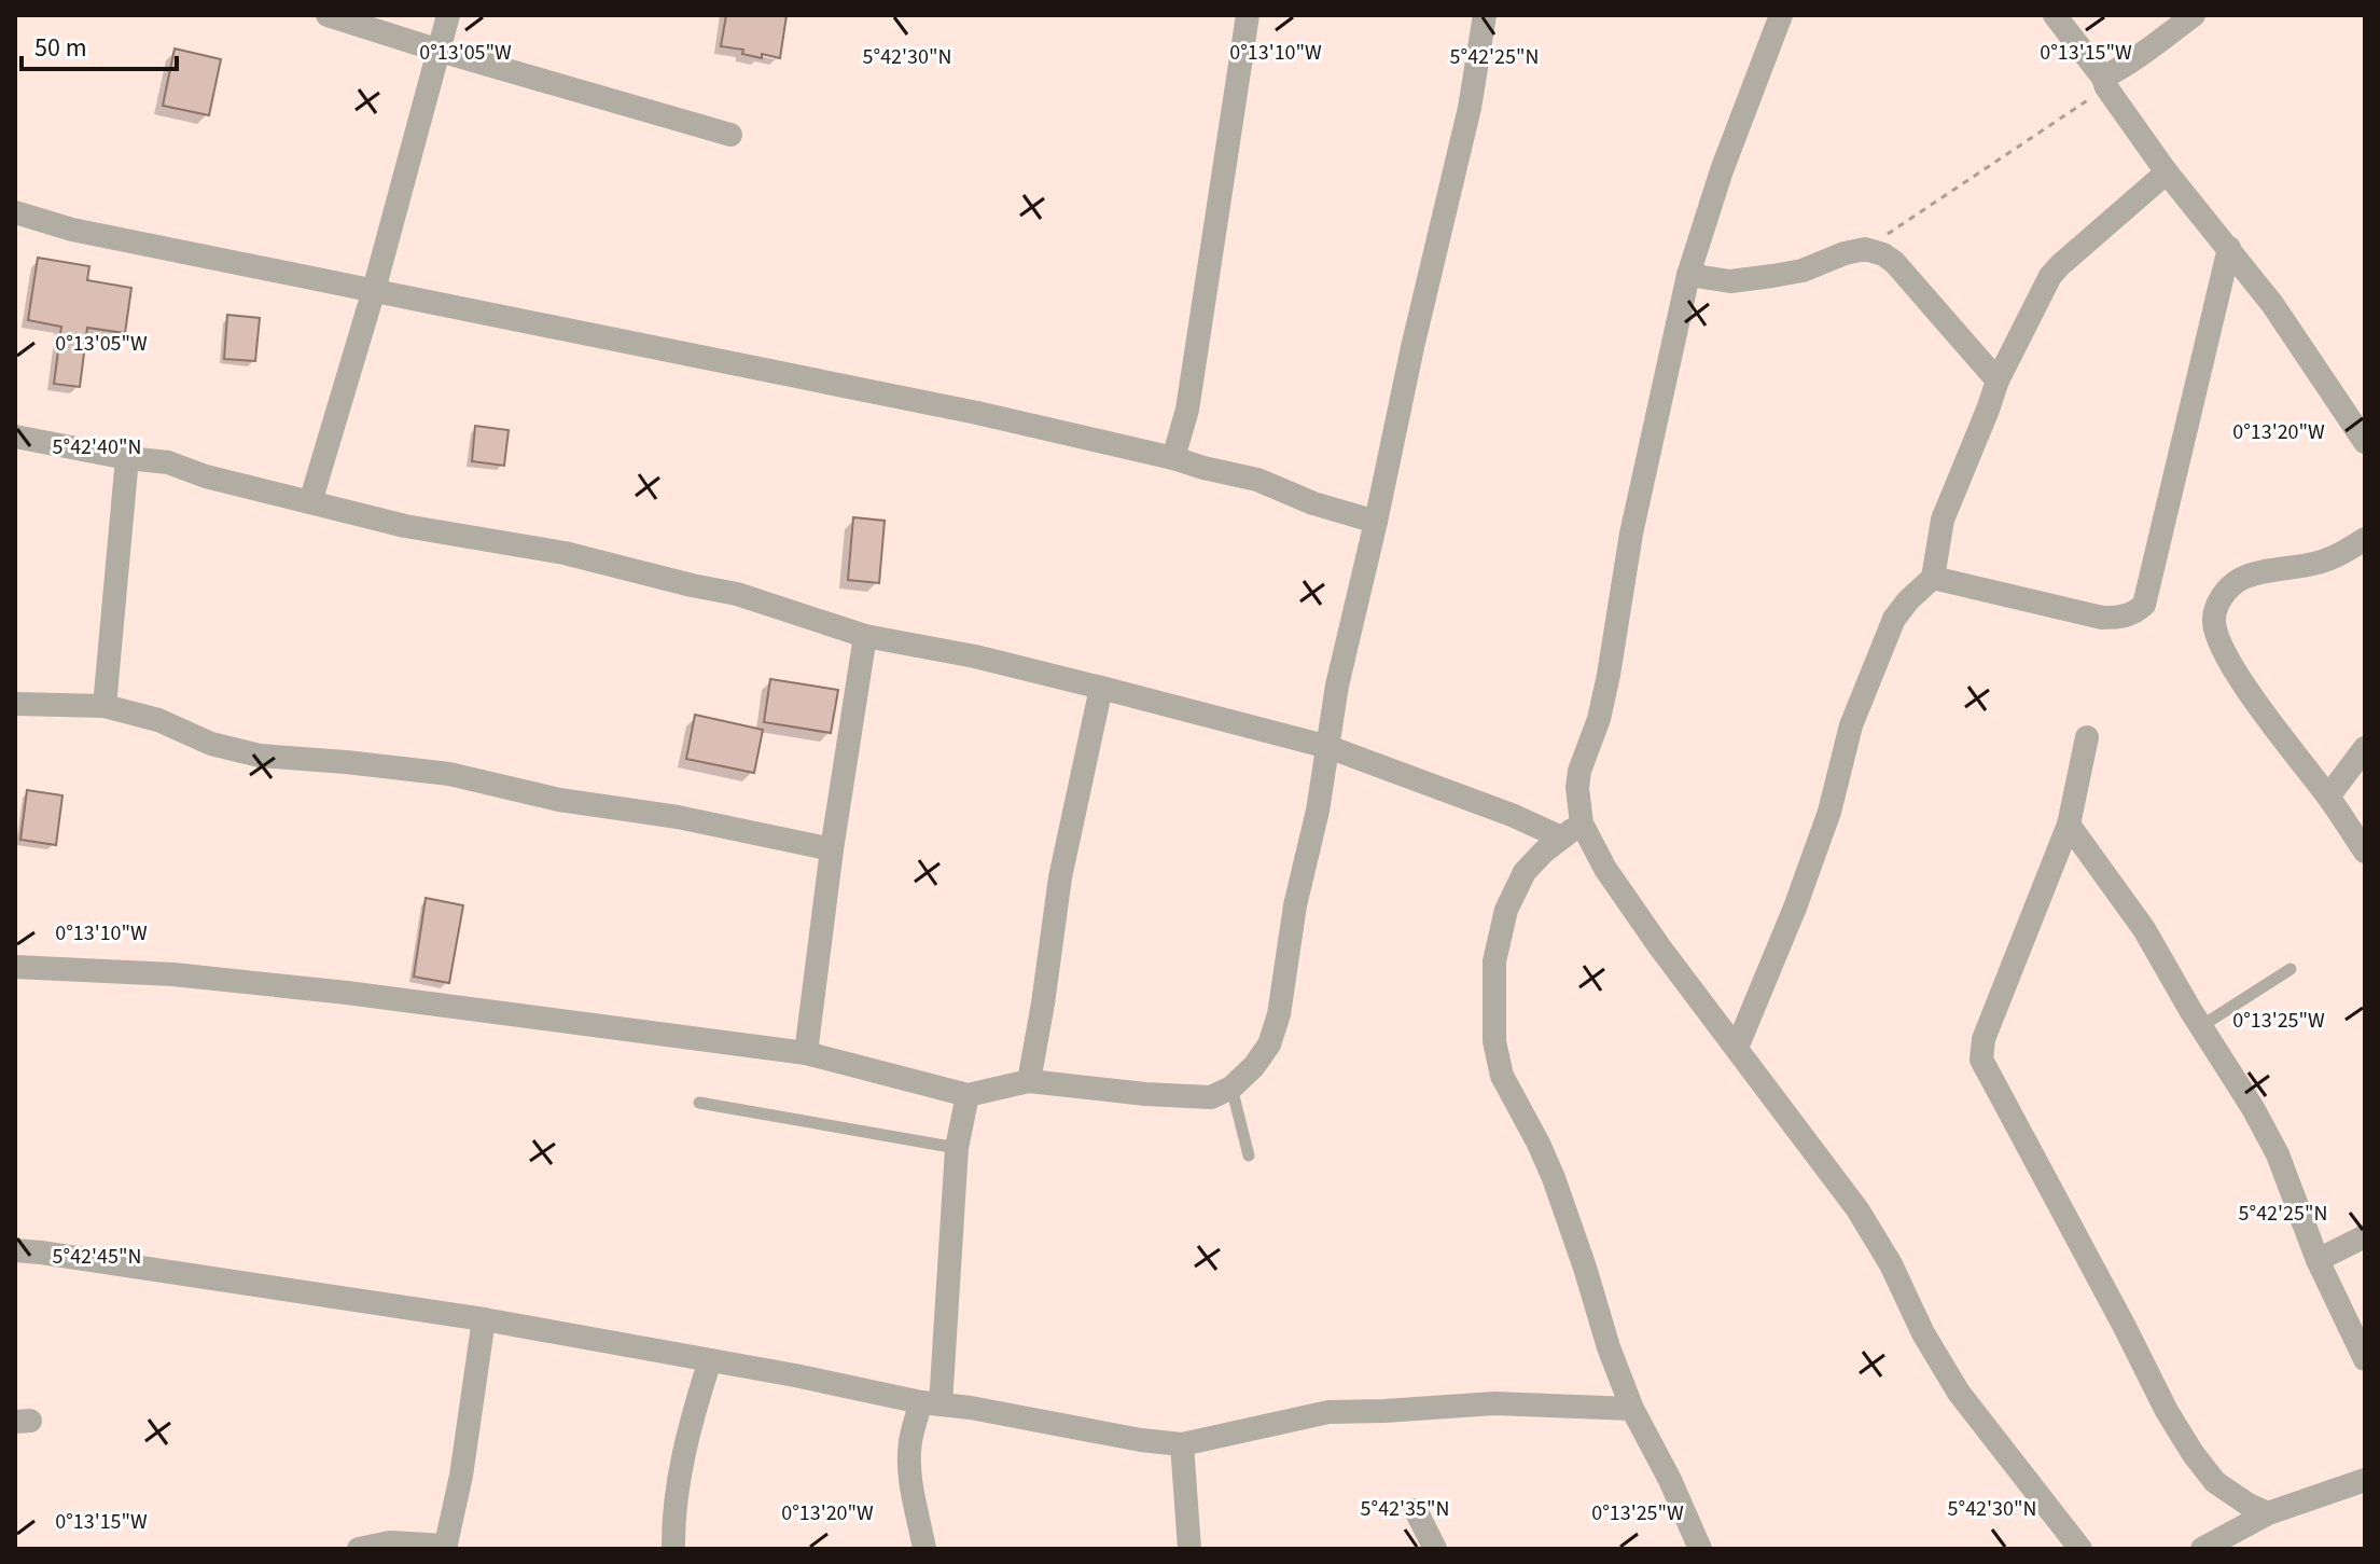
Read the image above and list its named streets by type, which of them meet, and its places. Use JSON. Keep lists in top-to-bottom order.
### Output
{
  "scale_bar": "50 m",
  "coordinates": [
    "0°13'05\"W",
    "0°13'10\"W",
    "0°13'15\"W",
    "5°42'30\"N",
    "5°42'25\"N",
    "0°13'20\"W",
    "5°42'40\"N",
    "0°13'25\"W",
    "5°42'45\"N",
    "5°42'35\"N"
  ]
}
